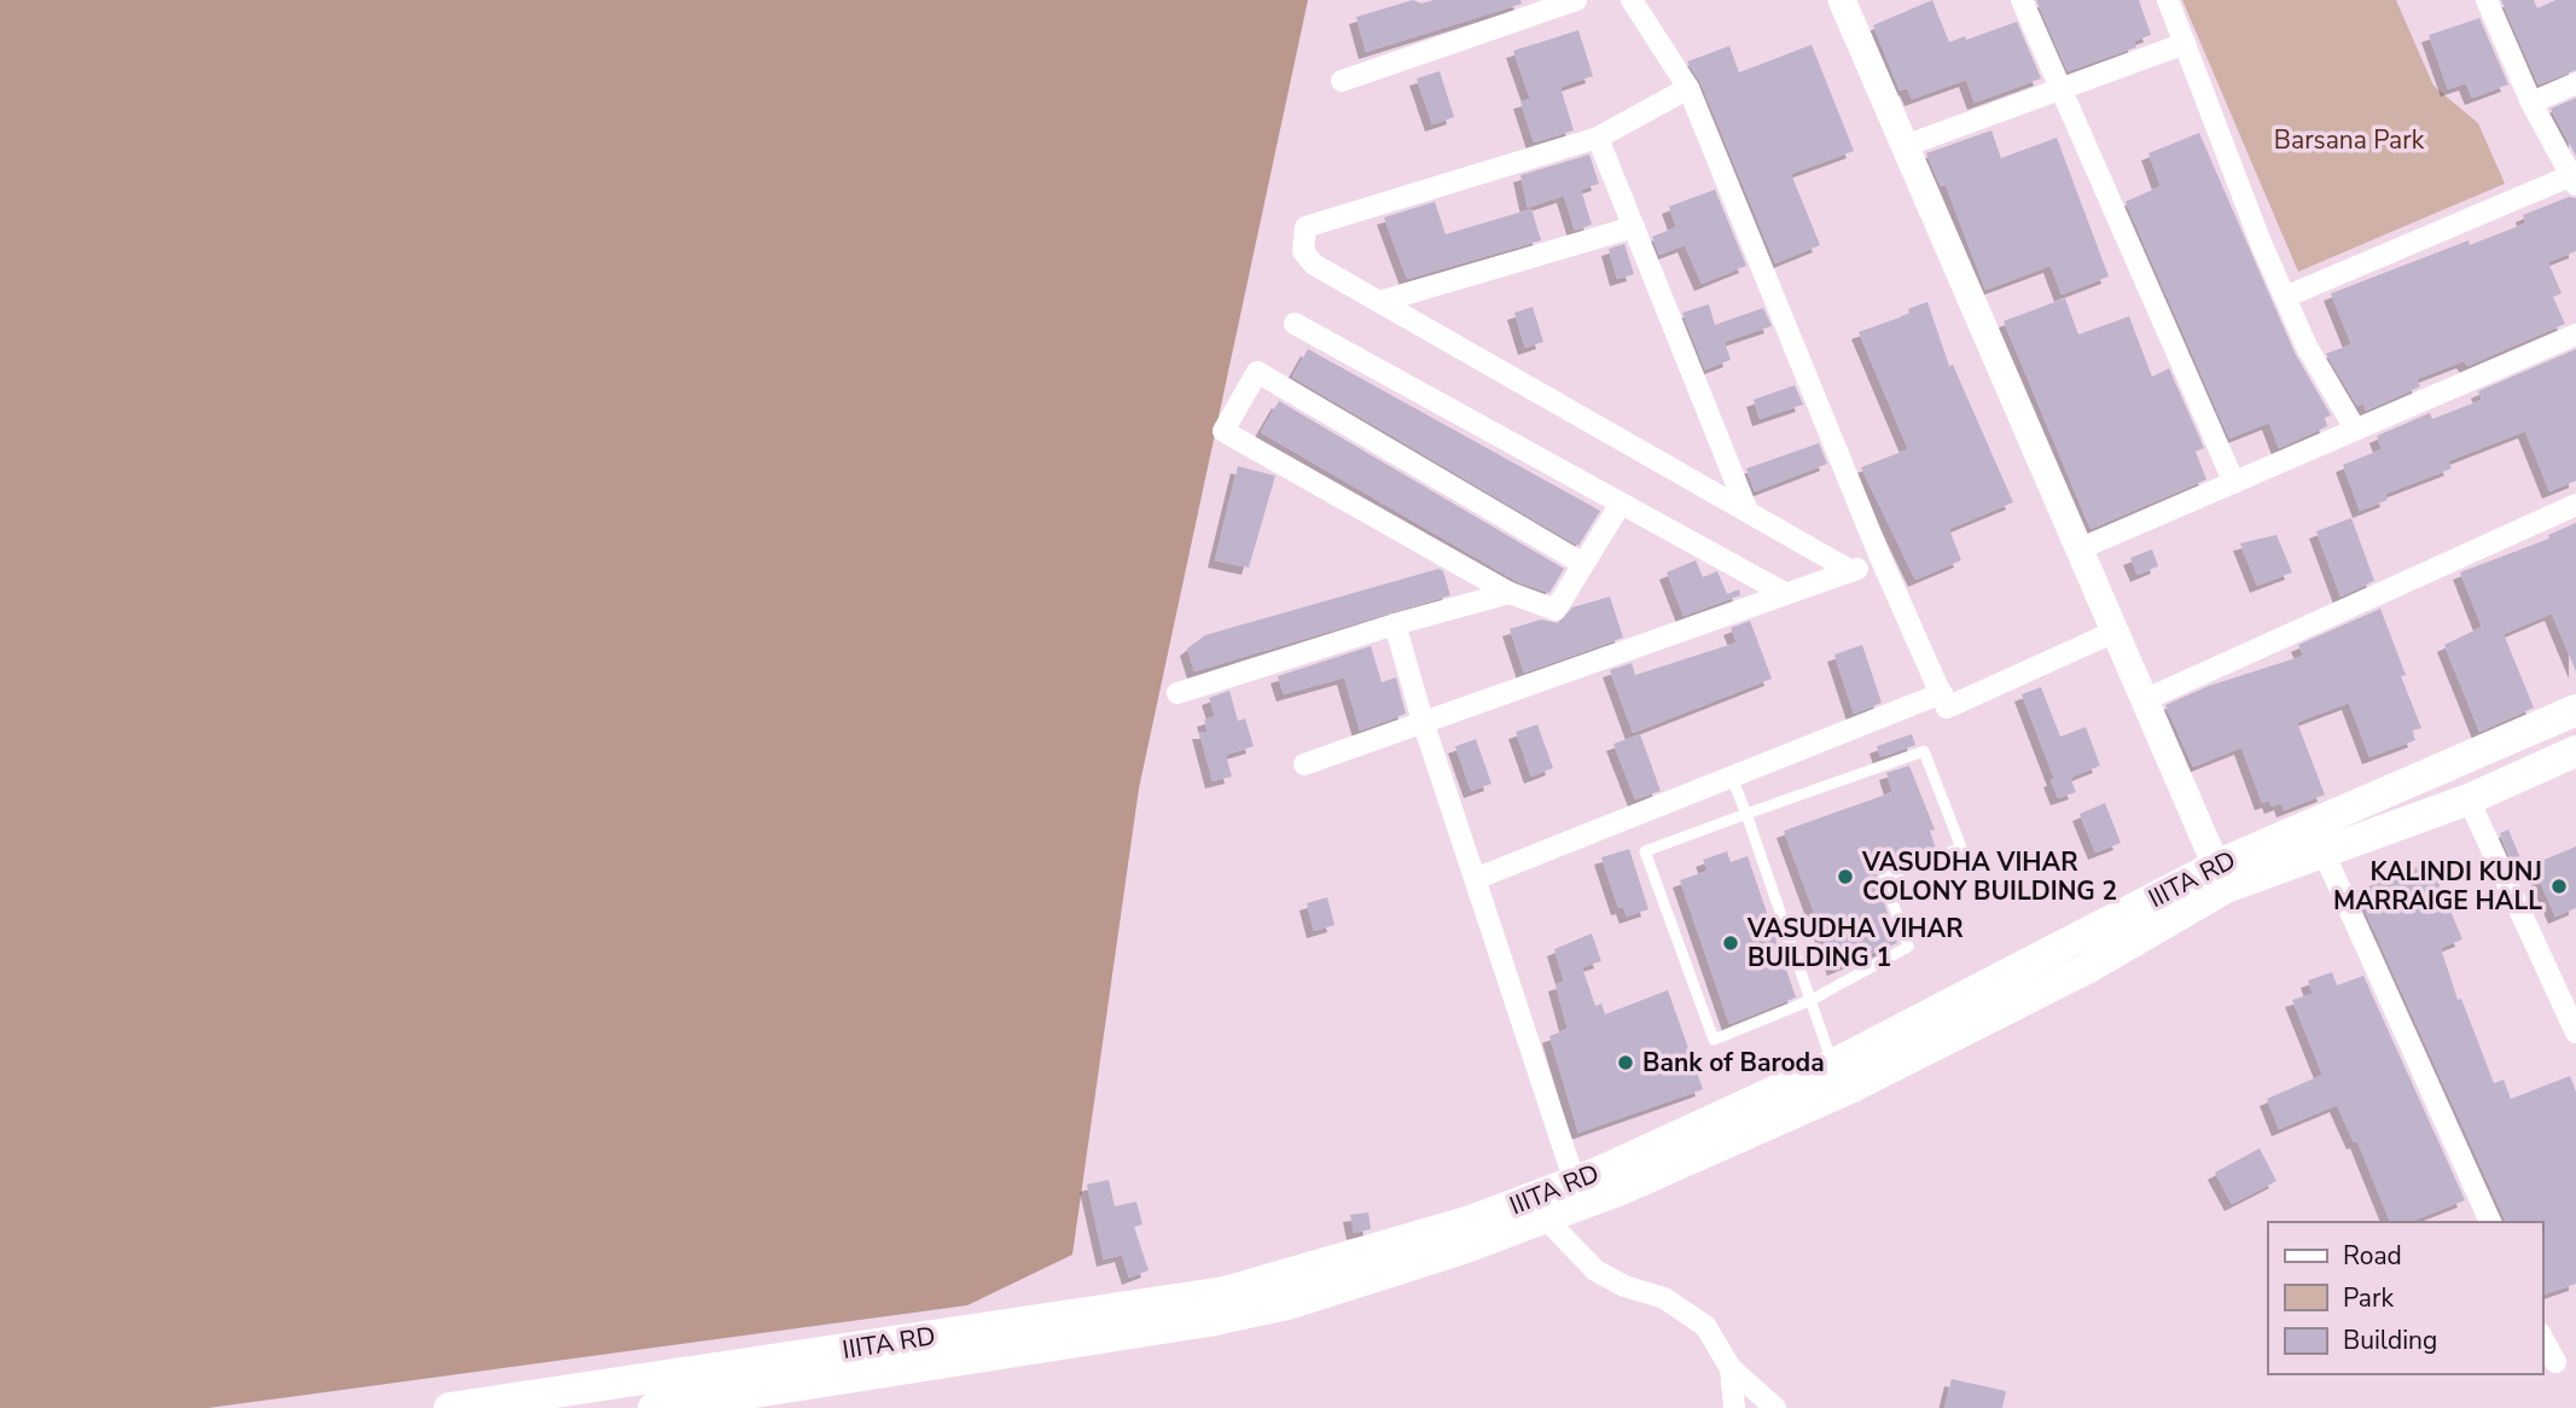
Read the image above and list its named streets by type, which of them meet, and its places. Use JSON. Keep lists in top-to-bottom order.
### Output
{
  "streets": {
    "main road": ["IIITA RD"]
  },
  "parks": ["Barsana Park"],
  "places": [
    "VASUDHA VIHAR COLONY BUILDING 2",
    "KALINDI KUNJ MARRAIGE HALL",
    "VASUDHA VIHAR BUILDING 1",
    "Bank of Baroda"
  ],
  "legend": ["Road", "Park", "Building"]
}
